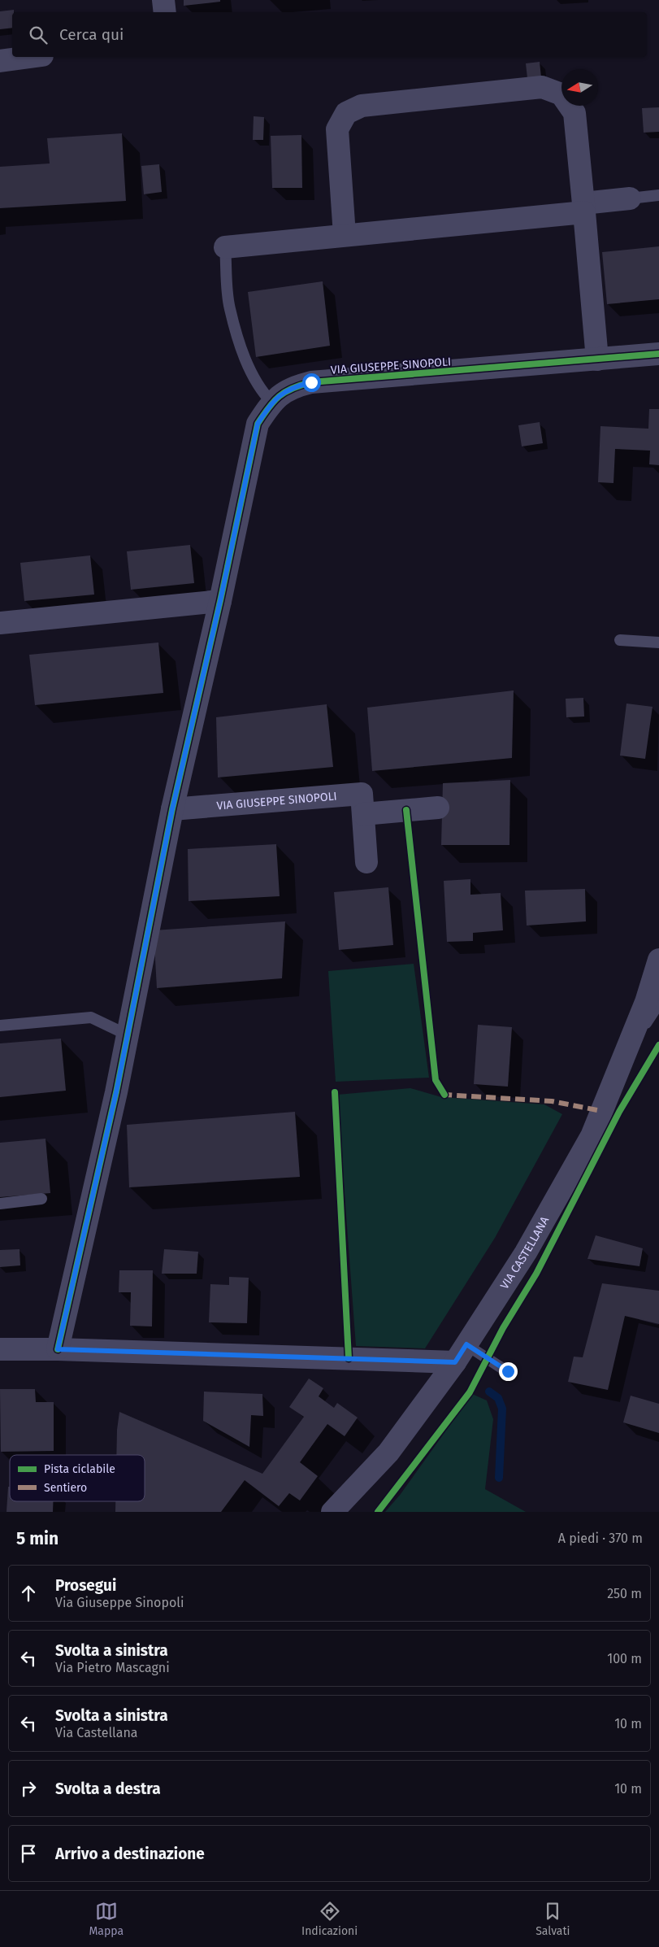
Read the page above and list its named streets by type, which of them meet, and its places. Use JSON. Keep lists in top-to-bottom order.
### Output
{
  "streets": {
    "street": ["VIA GIUSEPPE SINOPOLI", "VIA CASTELLANA"]
  },
  "legend": ["Pista ciclabile", "Sentiero"],
  "north": "left",
  "page": {
    "search": "Cerca qui",
    "heading": ["5 min", "A piedi · 370 m"],
    "list": [
      ["Prosegui", "Via Giuseppe Sinopoli", "250 m"],
      ["Svolta a sinistra", "Via Pietro Mascagni", "100 m"],
      ["Svolta a sinistra", "Via Castellana", "10 m"],
      ["Svolta a destra", "10 m"],
      "Arrivo a destinazione"
    ],
    "nav": ["Mappa", "Indicazioni", "Salvati"]
  }
}
